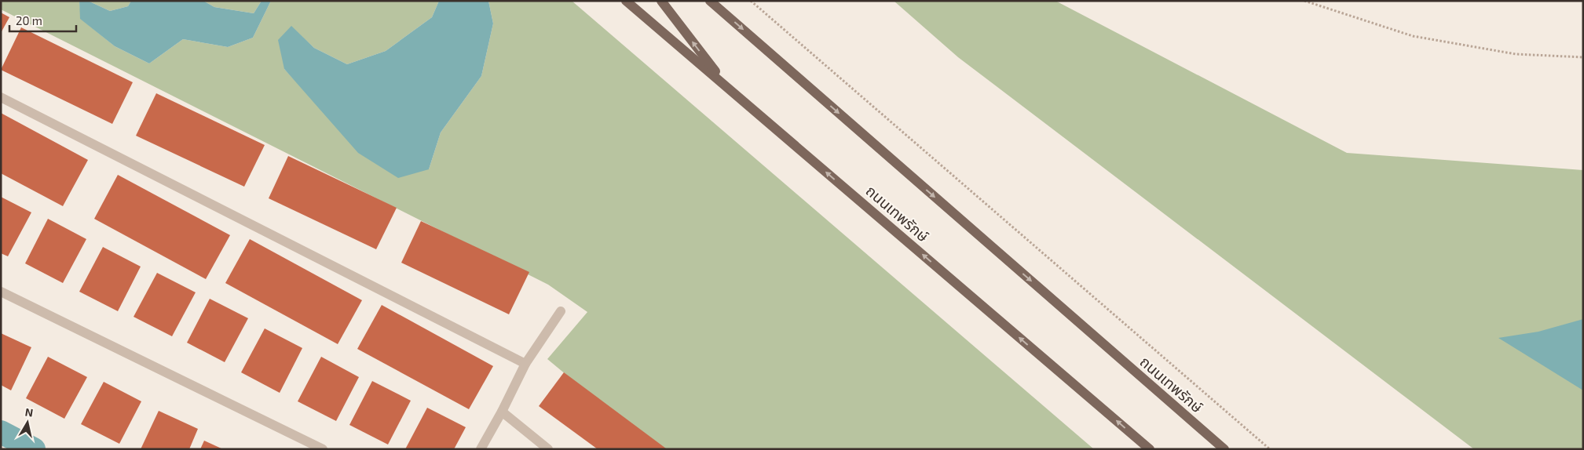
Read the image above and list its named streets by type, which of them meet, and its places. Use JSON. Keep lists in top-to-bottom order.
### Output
{
  "streets": {
    "main road": ["ถนนเทพรักษ์"]
  },
  "scale_bar": "20 m",
  "north": "top"
}
